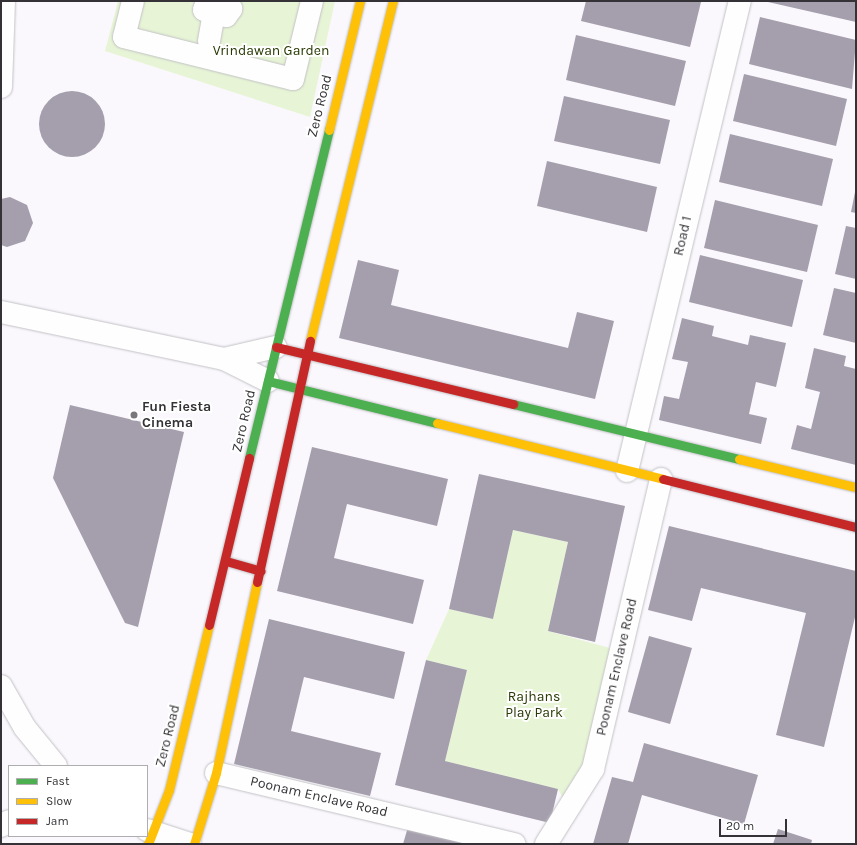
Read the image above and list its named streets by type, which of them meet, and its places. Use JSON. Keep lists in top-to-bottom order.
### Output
{
  "streets": {
    "street": ["Zero Road", "Road 1", "Poonam Enclave Road"]
  },
  "parks": ["Vrindawan Garden", "Rajhans Play Park"],
  "places": ["Fun Fiesta Cinema"],
  "legend": ["Fast", "Slow", "Jam"],
  "scale_bar": "20 m"
}
